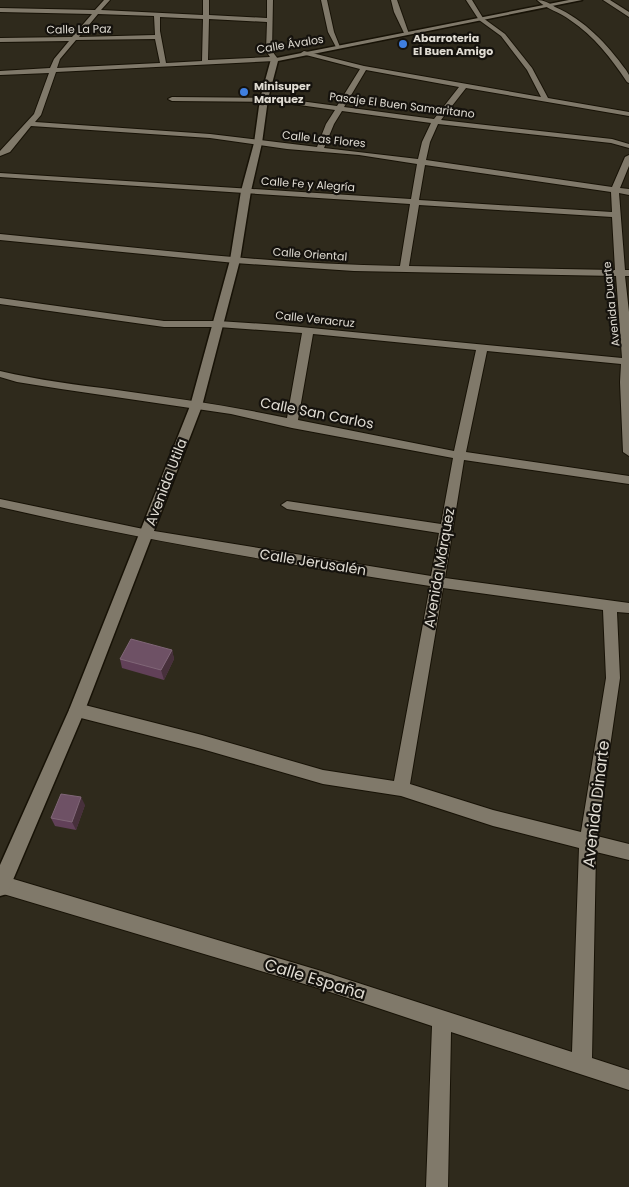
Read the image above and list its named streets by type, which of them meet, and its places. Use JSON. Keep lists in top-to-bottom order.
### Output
{
  "streets": {
    "street": [
      "Calle La Paz",
      "Calle Ávalos",
      "Pasaje El Buen Samaritano",
      "Calle Las Flores",
      "Calle Fe y Alegría",
      "Calle Oriental",
      "Avenida Duarte",
      "Calle Veracruz",
      "Calle San Carlos",
      "Avenida Utila",
      "Calle Jerusalén",
      "Avenida Márquez",
      "Avenida Dinarte",
      "Calle España"
    ]
  },
  "crossings": [
    ["Calle Ávalos", "Avenida Utila"],
    ["Pasaje El Buen Samaritano", "Avenida Utila"],
    ["Calle Las Flores", "Avenida Duarte"],
    ["Calle Las Flores", "Avenida Utila"],
    ["Calle Fe y Alegría", "Avenida Duarte"],
    ["Calle Fe y Alegría", "Avenida Utila"],
    ["Calle Oriental", "Avenida Duarte"],
    ["Calle Oriental", "Avenida Utila"],
    ["Avenida Duarte", "Calle Veracruz"],
    ["Calle Veracruz", "Avenida Utila"],
    ["Calle Veracruz", "Avenida Márquez"],
    ["Calle San Carlos", "Avenida Utila"],
    ["Calle San Carlos", "Avenida Márquez"],
    ["Avenida Utila", "Calle Jerusalén"],
    ["Avenida Utila", "Calle España"],
    ["Calle Jerusalén", "Avenida Márquez"],
    ["Calle Jerusalén", "Avenida Dinarte"],
    ["Avenida Dinarte", "Calle España"]
  ],
  "places": ["Abarroteria El Buen Amigo", "Minisuper Marquez"]
}
